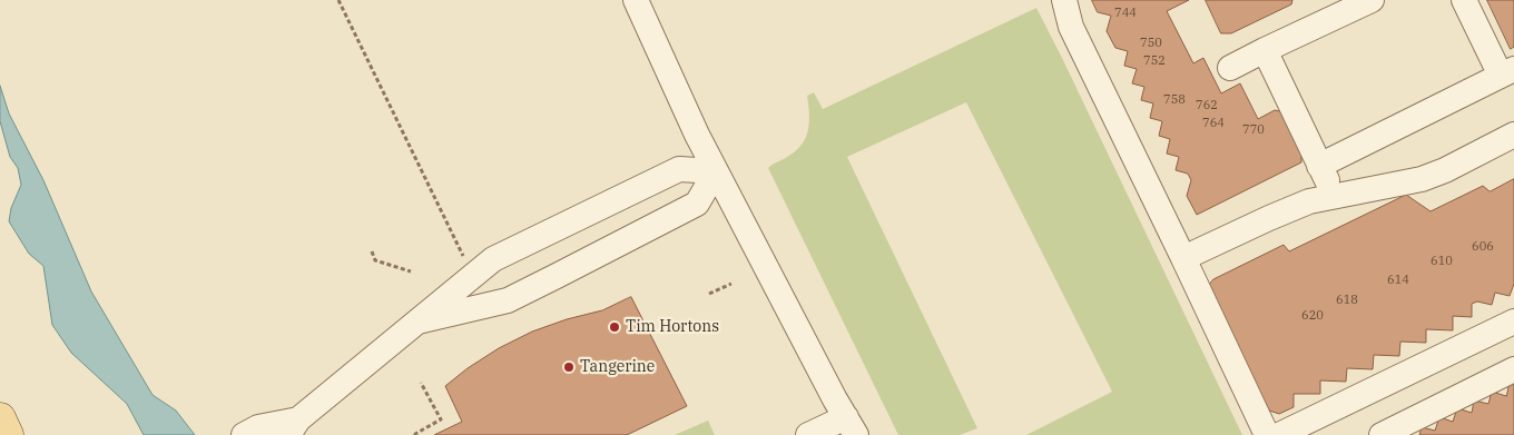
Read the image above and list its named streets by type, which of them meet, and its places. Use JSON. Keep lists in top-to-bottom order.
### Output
{
  "places": ["Tim Hortons", "Tangerine"],
  "house_numbers": [
    "744",
    "750",
    "752",
    "758",
    "762",
    "764",
    "770",
    "606",
    "610",
    "614",
    "618",
    "620"
  ]
}
